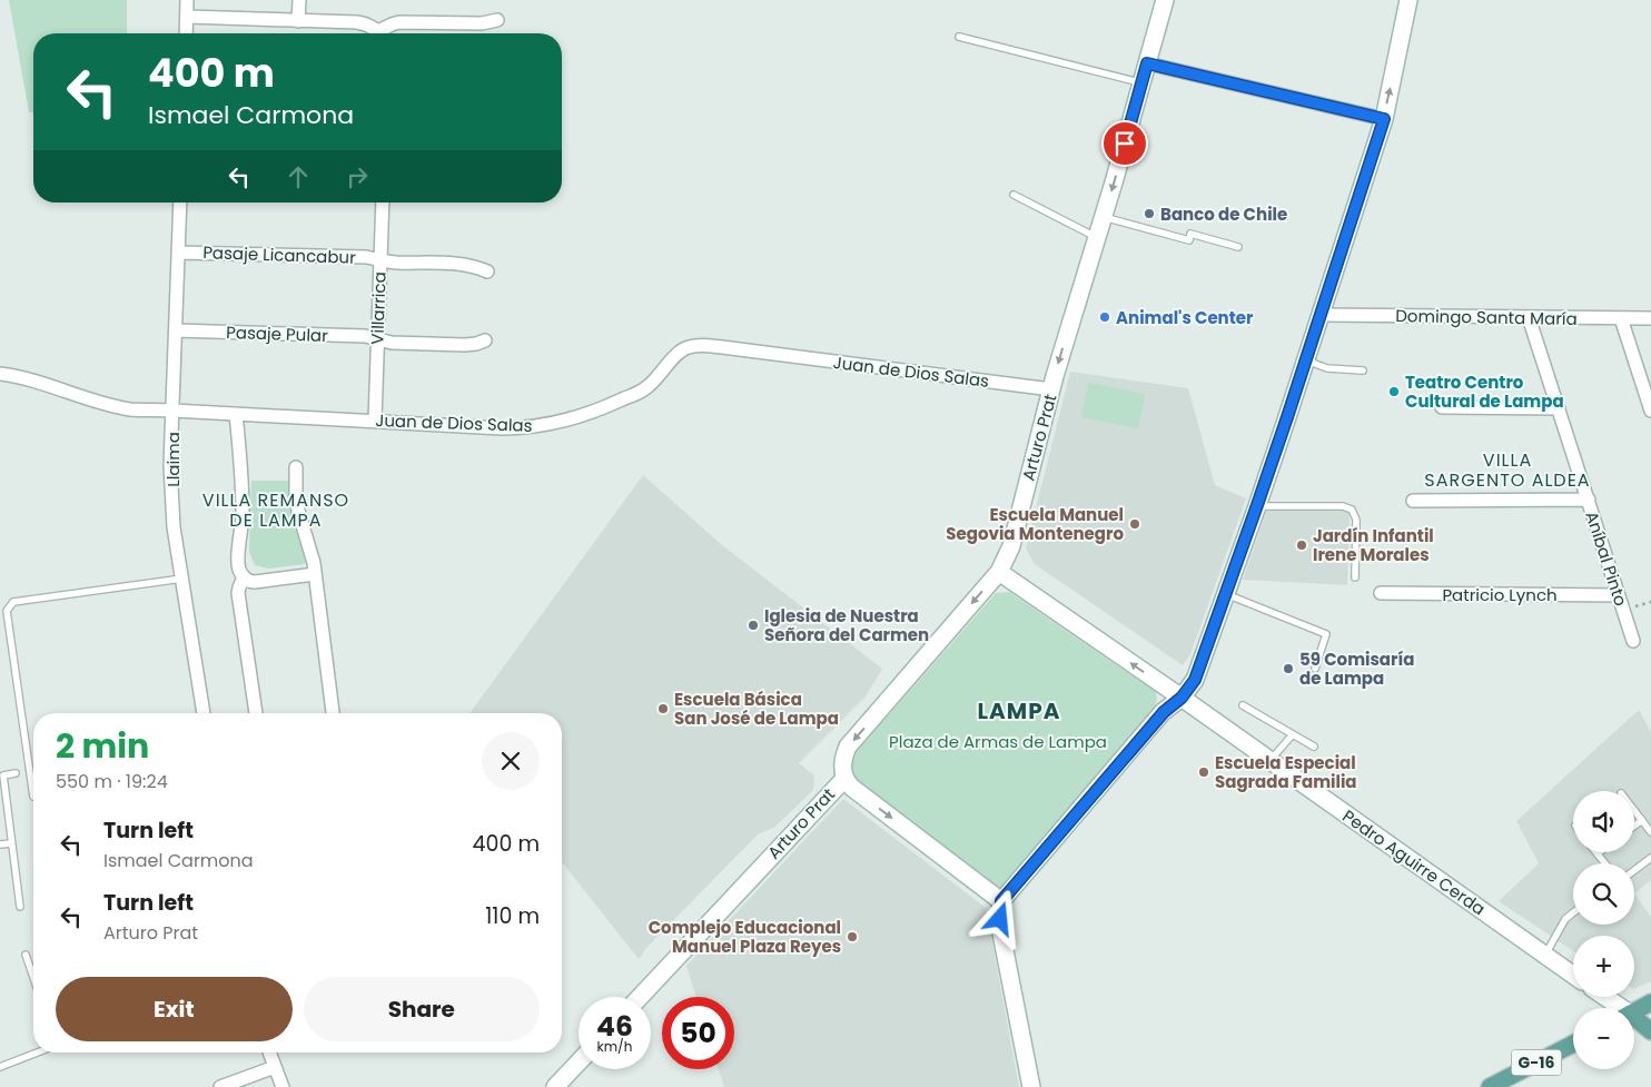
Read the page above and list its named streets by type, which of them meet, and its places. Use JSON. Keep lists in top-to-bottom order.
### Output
{
  "streets": {
    "main road": ["Arturo Prat", "Pedro Aguirre Cerda", "G-16"],
    "street": [
      "Pasaje Licancabur",
      "Villarrica",
      "Domingo Santa María",
      "Pasaje Pular",
      "Juan de Dios Salas",
      "Llaima",
      "Aníbal Pinto",
      "Patricio Lynch"
    ]
  },
  "crossings": [
    ["Pasaje Licancabur", "Villarrica"],
    ["Pasaje Licancabur", "Llaima"],
    ["Villarrica", "Pasaje Pular"],
    ["Villarrica", "Juan de Dios Salas"],
    ["Domingo Santa María", "Aníbal Pinto"],
    ["Pasaje Pular", "Llaima"],
    ["Juan de Dios Salas", "Arturo Prat"],
    ["Juan de Dios Salas", "Llaima"],
    ["Arturo Prat", "Pedro Aguirre Cerda"],
    ["Aníbal Pinto", "Patricio Lynch"]
  ],
  "one_way": ["Arturo Prat"],
  "districts": ["VILLA SARGENTO ALDEA", "VILLA REMANSO DE LAMPA", "LAMPA"],
  "parks": ["Plaza de Armas de Lampa"],
  "places": [
    "Banco de Chile",
    "Animal's Center",
    "Teatro Centro Cultural de Lampa",
    "Escuela Manuel Segovia Montenegro",
    "Jardín Infantil Irene Morales",
    "Iglesia de Nuestra Señora del Carmen",
    "59 Comisaría de Lampa",
    "Escuela Básica San José de Lampa",
    "Escuela Especial Sagrada Familia",
    "Complejo Educacional Manuel Plaza Reyes"
  ],
  "page": {
    "turn": ["400 m", "Ismael Carmona"],
    "heading": ["2 min", "550 m · 19:24"],
    "map_buttons": ["+", "−"],
    "list": [
      {
        "name": "Turn left",
        "note": "Ismael Carmona",
        "value": "400 m"
      },
      {
        "name": "Turn left",
        "note": "Arturo Prat",
        "value": "110 m"
      }
    ],
    "buttons": ["Exit", "Share"],
    "speed": "46 km/h",
    "limit": "50"
  }
}
